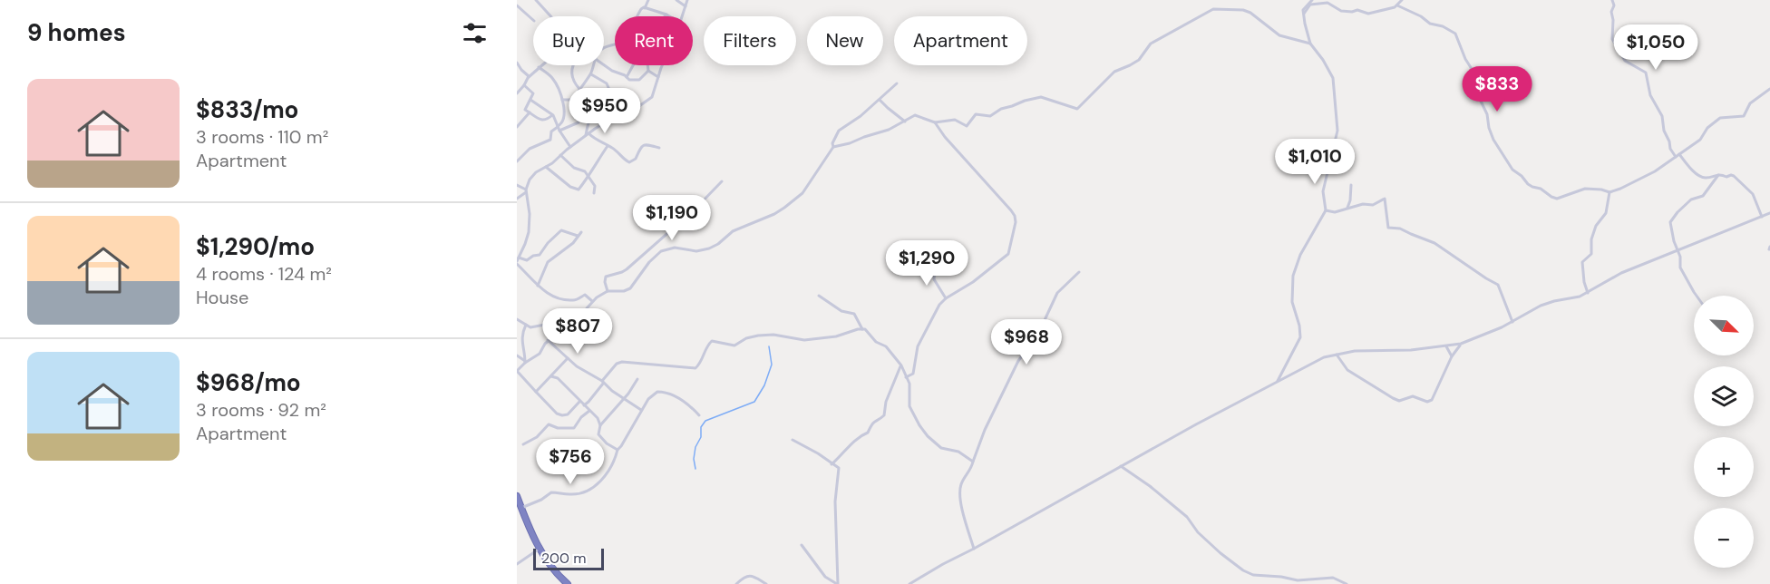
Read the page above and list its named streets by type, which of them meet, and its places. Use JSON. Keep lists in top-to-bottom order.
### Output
{
  "scale_bar": "200 m",
  "north": "bottom right",
  "page": {
    "heading": "9 homes",
    "chip": [
      "Buy",
      "Rent",
      "Filters",
      "New",
      "Apartment"
    ],
    "price": [
      "$1,050",
      "$833",
      "$950",
      "$1,010",
      "$1,190",
      "$1,290",
      "$807",
      "$968",
      "$756"
    ],
    "list": [
      {
        "name": "$833/mo",
        "note": "3 rooms · 110 m² · Apartment"
      },
      {
        "name": "$1,290/mo",
        "note": "4 rooms · 124 m² · House"
      },
      {
        "name": "$968/mo",
        "note": "3 rooms · 92 m² · Apartment"
      }
    ],
    "map_buttons": ["+", "−"],
    "scale": "200 m"
  }
}
